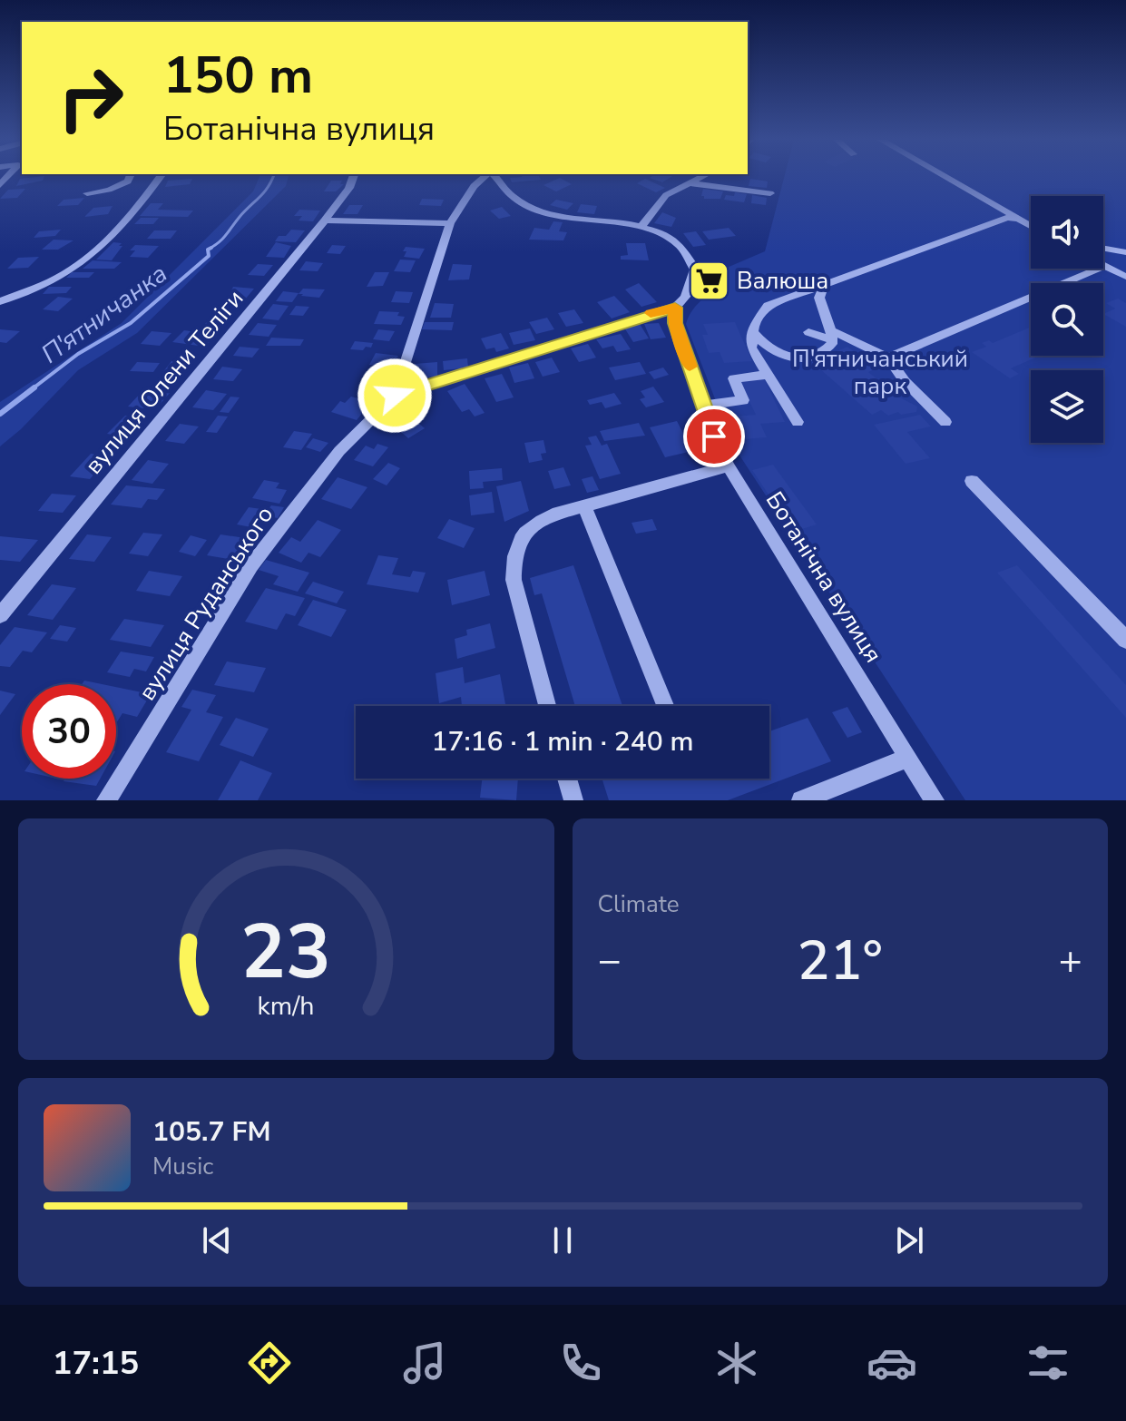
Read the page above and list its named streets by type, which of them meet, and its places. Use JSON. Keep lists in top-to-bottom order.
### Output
{
  "streets": {
    "street": ["вулиця Олени Теліги", "Ботанічна вулиця", "вулиця Руданського"]
  },
  "water": ["П'ятничанка"],
  "parks": ["П'ятничанський парк"],
  "places": {
    "supermarket": ["Валюша"]
  },
  "page": {
    "turn": ["150 m", "Ботанічна вулиця"],
    "limit": "30",
    "trip": "17:16 · 1 min · 240 m",
    "tile": "Climate",
    "heat": ["−", "21°", "+"],
    "song": ["105.7 FM", "Music"],
    "tabs": "17:15",
    "gauge": ["23", "km/h"]
  }
}
